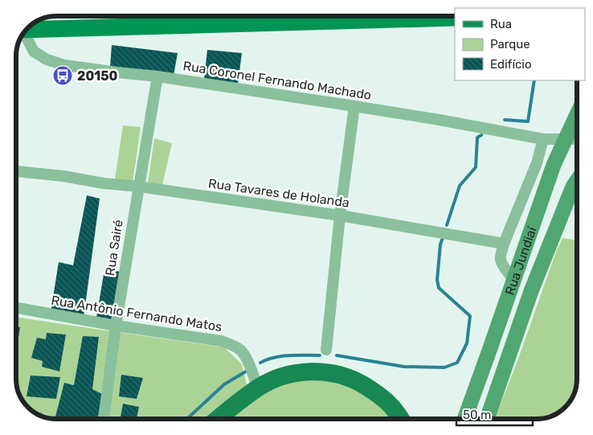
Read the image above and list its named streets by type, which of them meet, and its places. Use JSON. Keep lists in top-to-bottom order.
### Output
{
  "streets": {
    "main road": ["Rua Jundiaí"],
    "street": [
      "Rua Coronel Fernando Machado",
      "Rua Tavares de Holanda",
      "Rua Sairé",
      "Rua Antônio Fernando Matos"
    ]
  },
  "crossings": [
    ["Rua Coronel Fernando Machado", "Rua Sairé"],
    ["Rua Tavares de Holanda", "Rua Sairé"],
    ["Rua Sairé", "Rua Antônio Fernando Matos"]
  ],
  "places": {
    "bus stop": ["20150"]
  },
  "legend": ["Rua", "Parque", "Edifício"],
  "scale_bar": "50 m"
}
